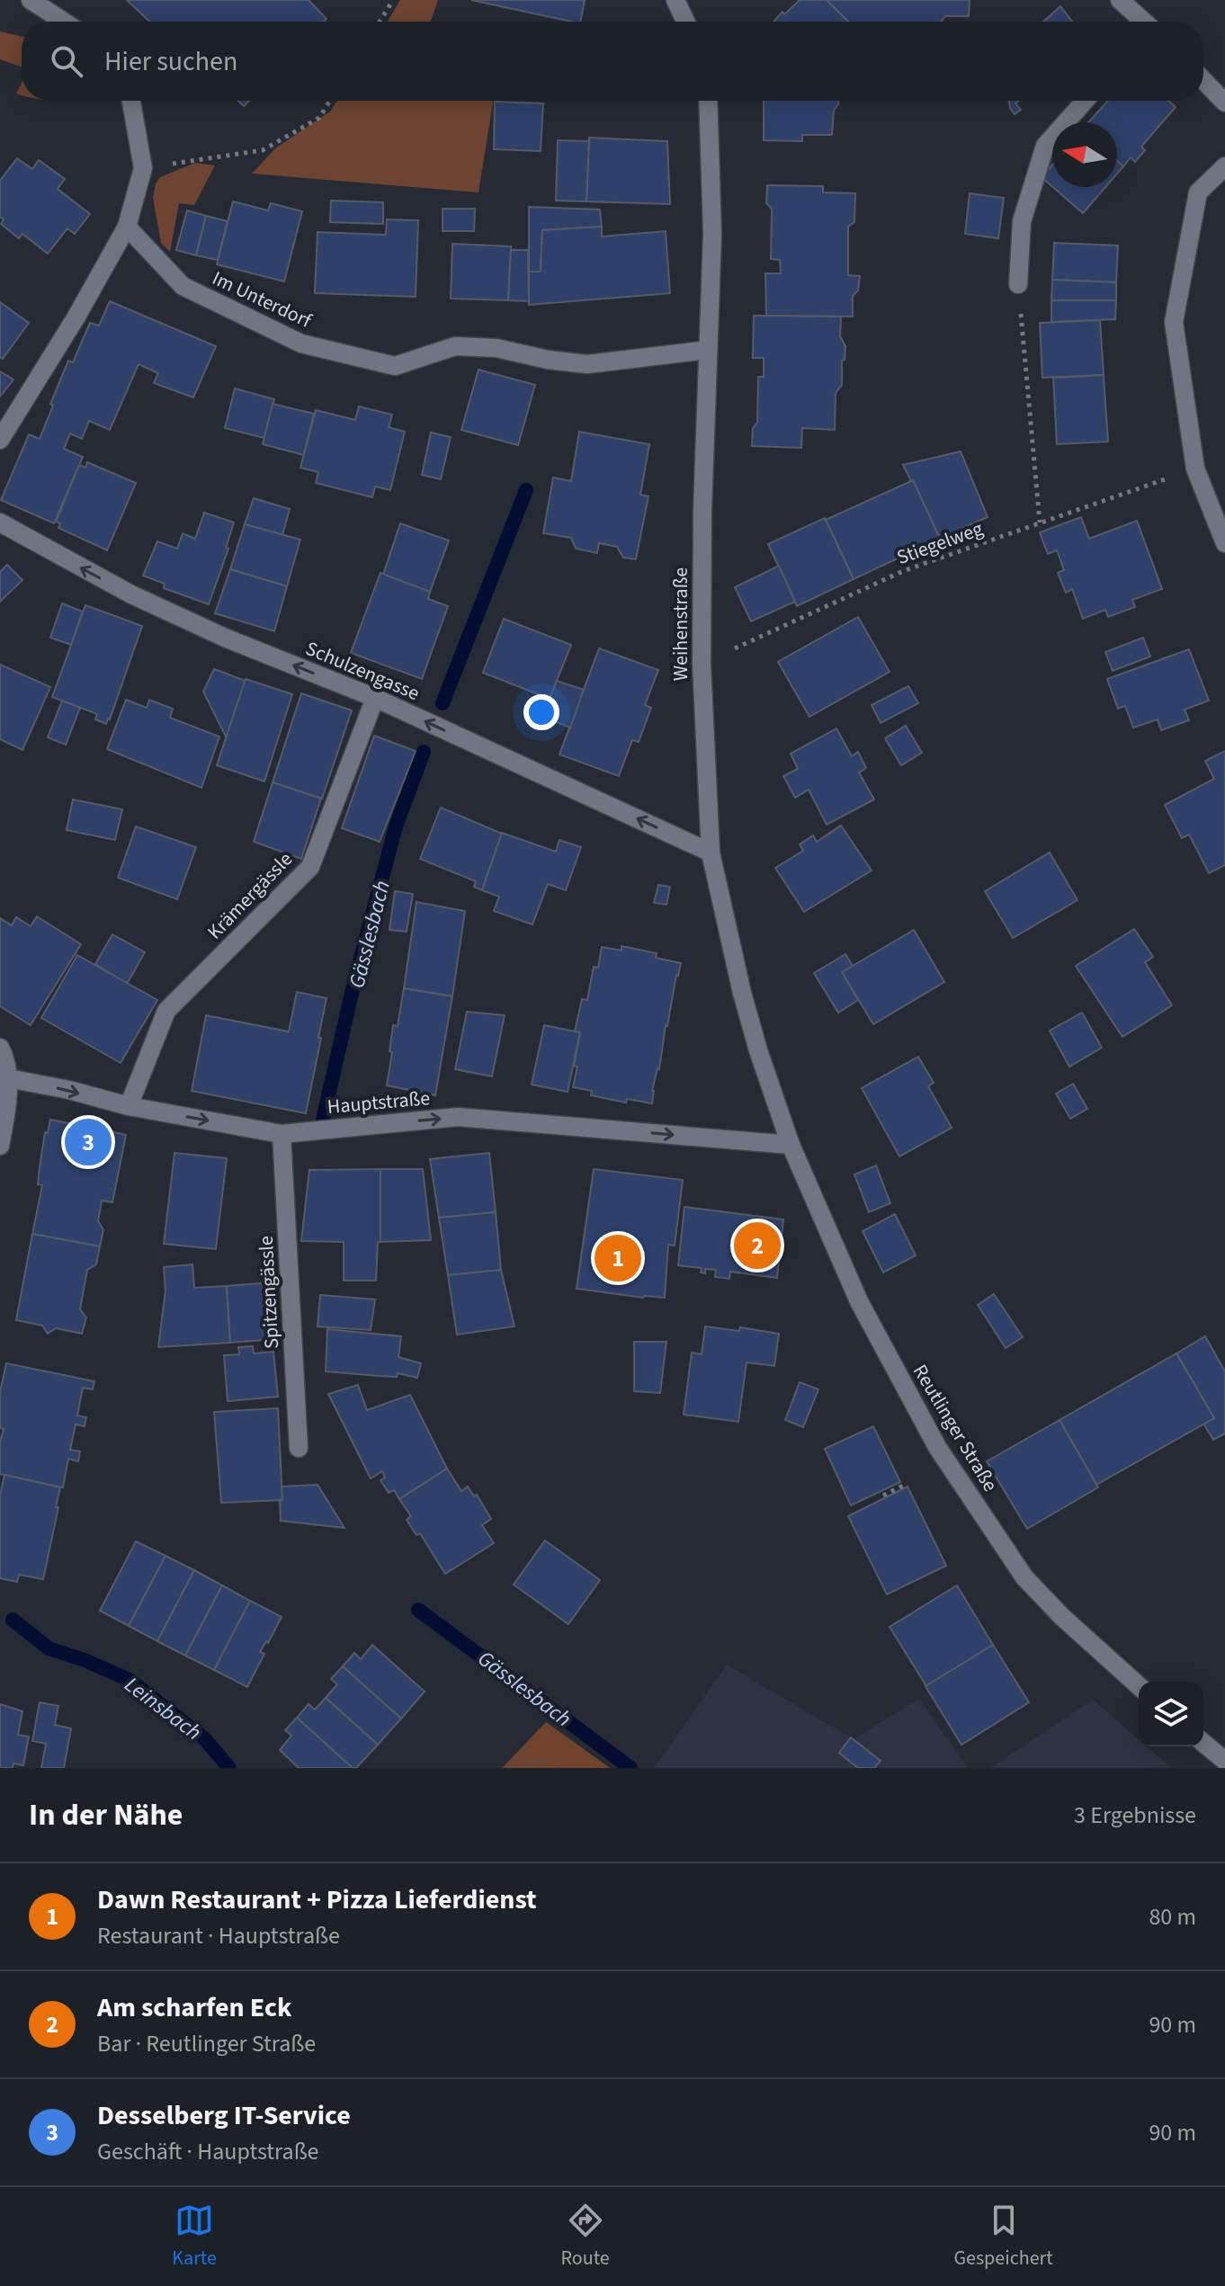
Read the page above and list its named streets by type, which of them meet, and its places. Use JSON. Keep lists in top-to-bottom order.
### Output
{
  "streets": {
    "street": [
      "Im Unterdorf",
      "Weihenstraße",
      "Schulzengasse",
      "Krämergässle",
      "Hauptstraße",
      "Spitzengässle",
      "Reutlinger Straße"
    ],
    "path": ["Stiegelweg"]
  },
  "crossings": [
    ["Im Unterdorf", "Weihenstraße"],
    ["Stiegelweg", "Weihenstraße"],
    ["Weihenstraße", "Schulzengasse"],
    ["Weihenstraße", "Hauptstraße"],
    ["Weihenstraße", "Reutlinger Straße"],
    ["Schulzengasse", "Krämergässle"],
    ["Krämergässle", "Hauptstraße"],
    ["Hauptstraße", "Spitzengässle"],
    ["Hauptstraße", "Reutlinger Straße"]
  ],
  "one_way": ["Schulzengasse", "Hauptstraße"],
  "water": ["Gässlesbach", "Leinsbach"],
  "north": "left",
  "page": {
    "search": "Hier suchen",
    "pins": ["3", "2", "1"],
    "heading": ["In der Nähe", "3 Ergebnisse"],
    "list": [
      {
        "mark": "1",
        "name": "Dawn Restaurant + Pizza Lieferdienst",
        "note": "Restaurant · Hauptstraße",
        "value": "80 m"
      },
      {
        "mark": "2",
        "name": "Am scharfen Eck",
        "note": "Bar · Reutlinger Straße",
        "value": "90 m"
      },
      {
        "mark": "3",
        "name": "Desselberg IT-Service",
        "note": "Geschäft · Hauptstraße",
        "value": "90 m"
      }
    ],
    "nav": ["Karte", "Route", "Gespeichert"]
  }
}
